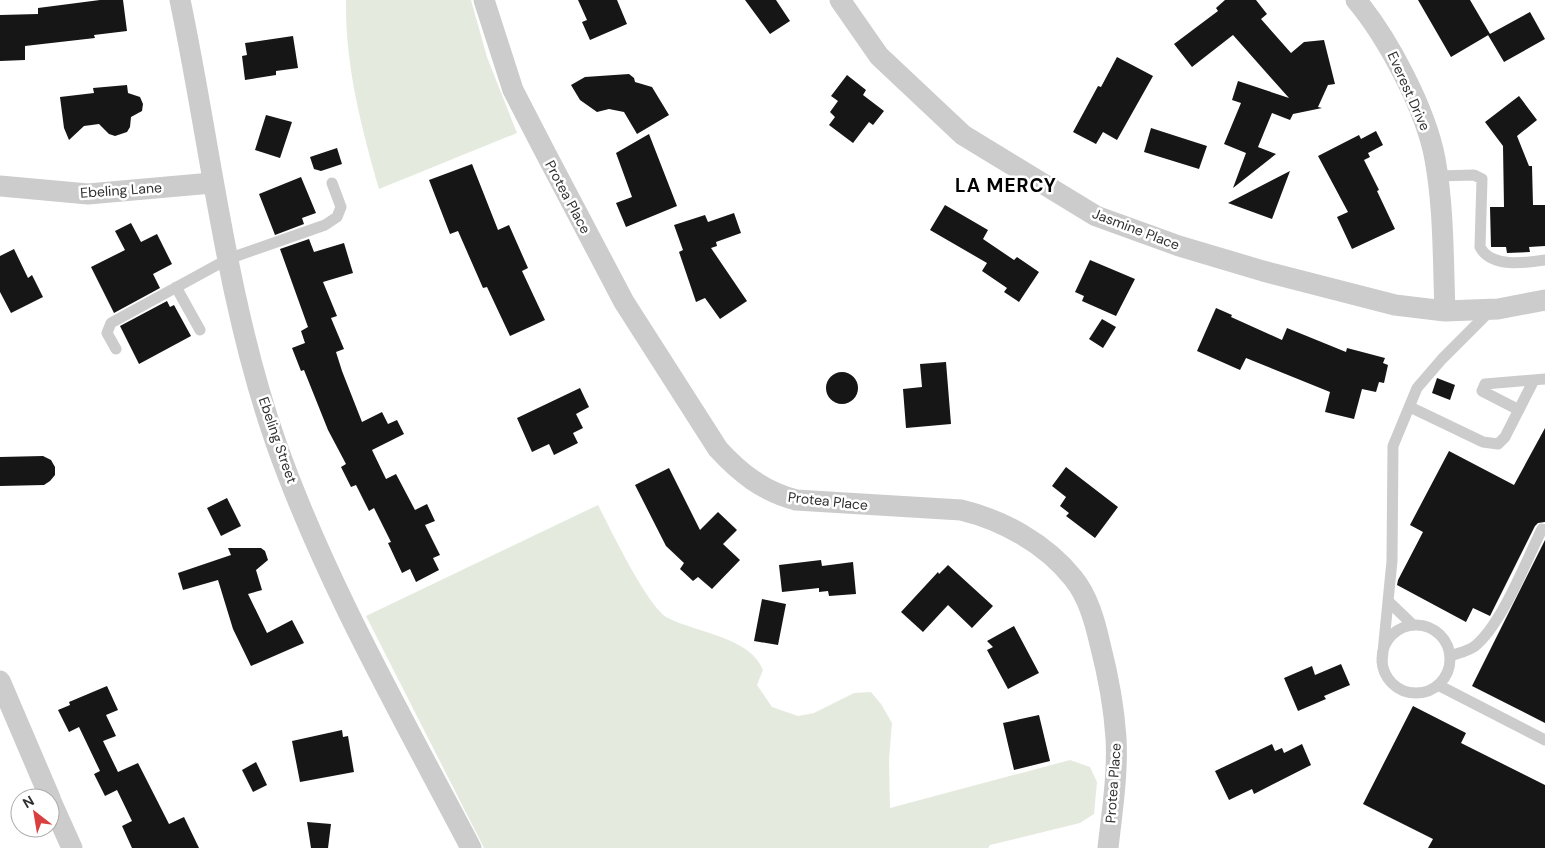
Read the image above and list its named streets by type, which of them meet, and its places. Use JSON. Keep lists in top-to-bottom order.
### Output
{
  "streets": {
    "street": [
      "Everest Drive",
      "Ebeling Lane",
      "Protea Place",
      "Jasmine Place",
      "Ebeling Street"
    ]
  },
  "crossings": [
    ["Everest Drive", "Jasmine Place"],
    ["Ebeling Lane", "Ebeling Street"]
  ],
  "districts": ["LA MERCY"],
  "north": "top left"
}
